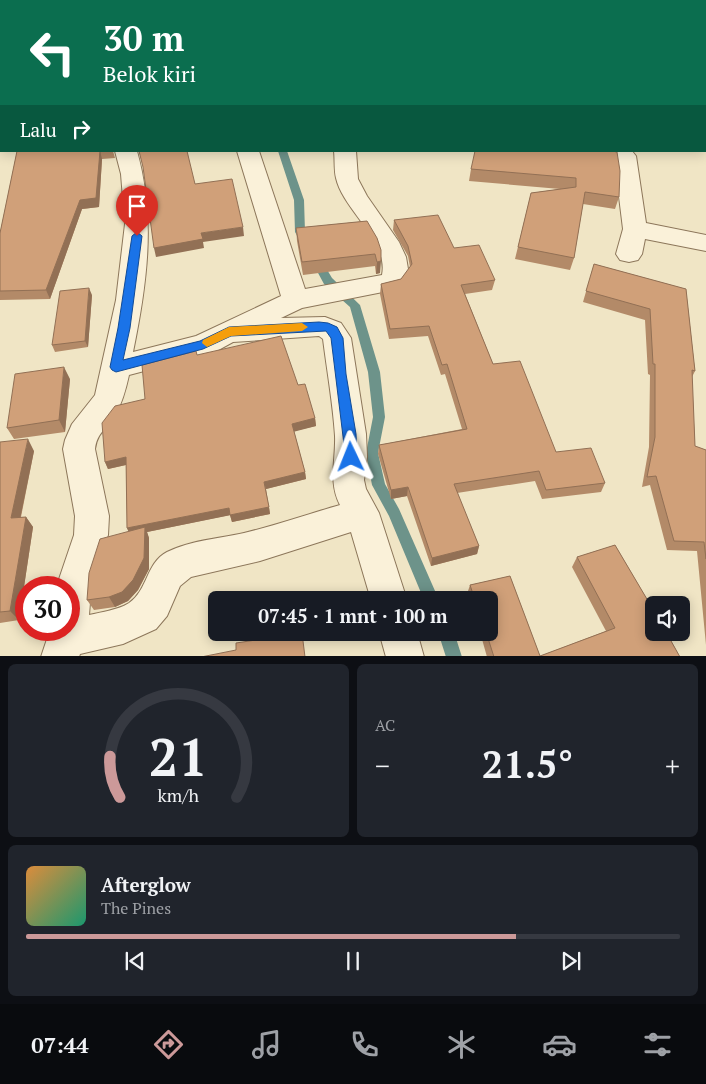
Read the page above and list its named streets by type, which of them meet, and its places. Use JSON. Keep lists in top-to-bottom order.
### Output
{
  "page": {
    "turn": ["30 m", "Belok kiri"],
    "then": "Lalu",
    "limit": "30",
    "trip": "07:45 · 1 mnt · 100 m",
    "tile": "AC",
    "heat": ["−", "21.5°", "+"],
    "song": ["Afterglow", "The Pines"],
    "tabs": "07:44",
    "gauge": ["21", "km/h"]
  }
}
